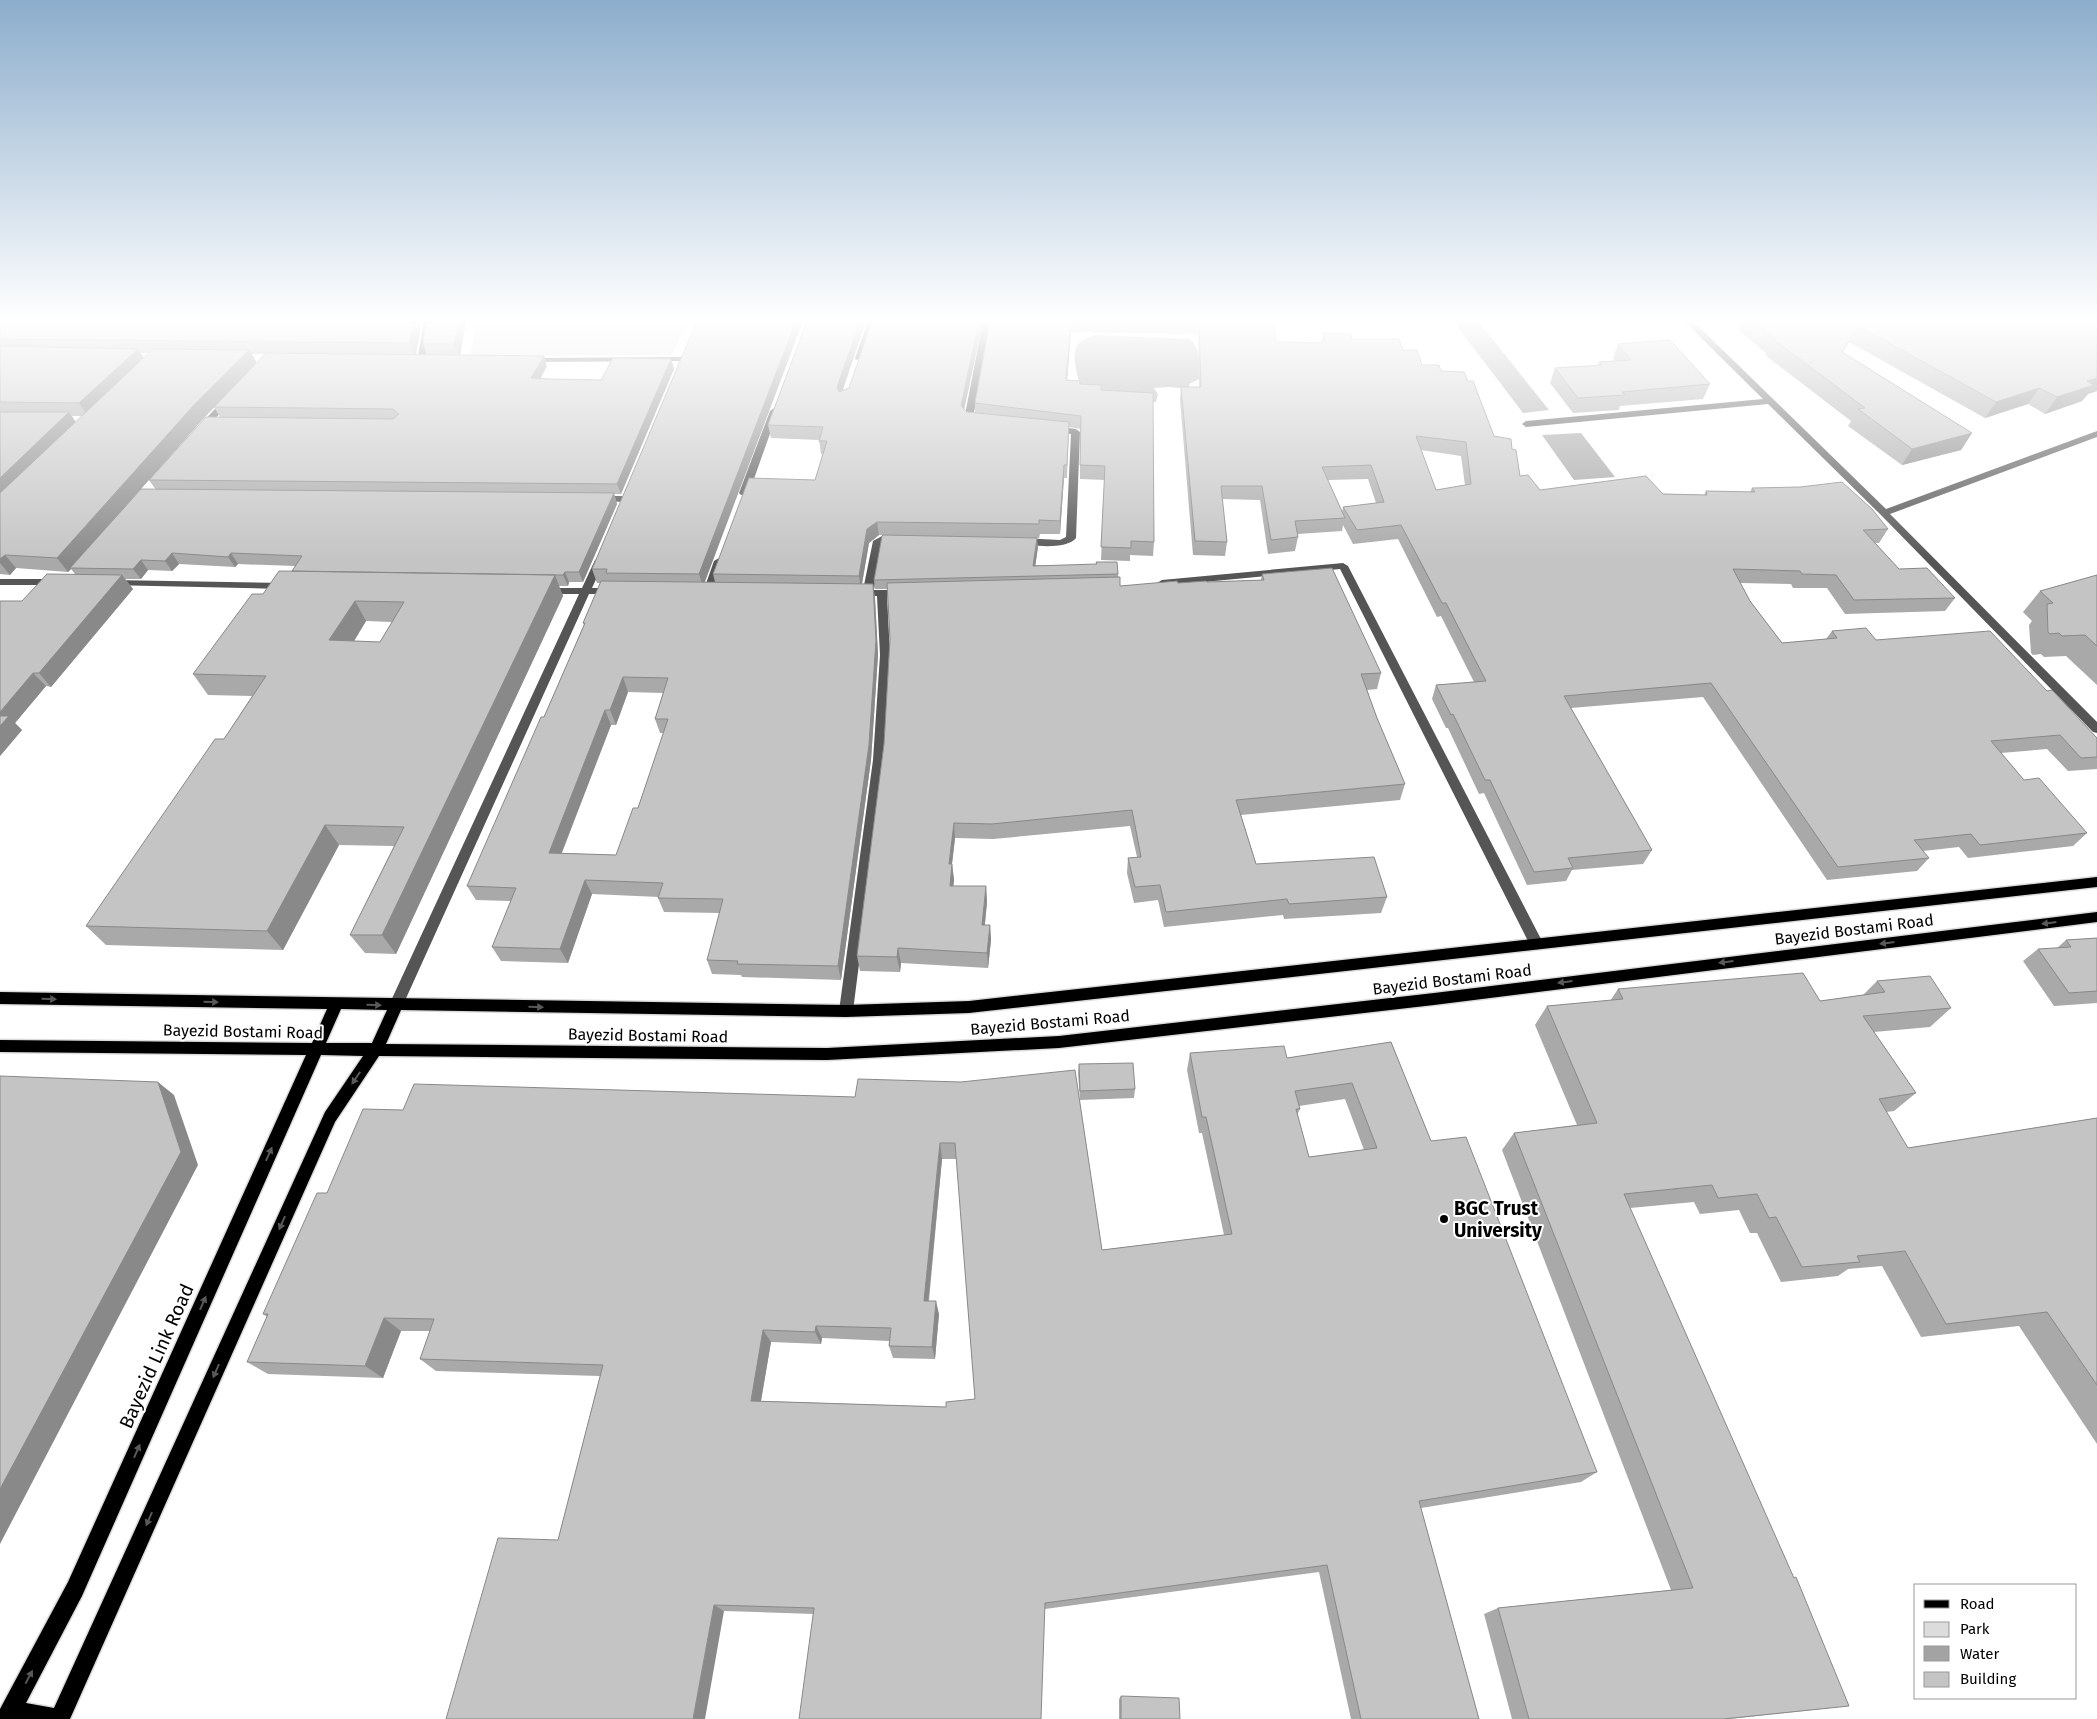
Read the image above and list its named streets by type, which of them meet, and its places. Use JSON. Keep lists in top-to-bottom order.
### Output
{
  "streets": {
    "main road": ["Bayezid Bostami Road", "Bayezid Link Road"]
  },
  "crossings": [
    ["Bayezid Bostami Road", "Bayezid Link Road"]
  ],
  "places": ["BGC Trust University"],
  "legend": [
    "Road",
    "Park",
    "Water",
    "Building"
  ]
}
